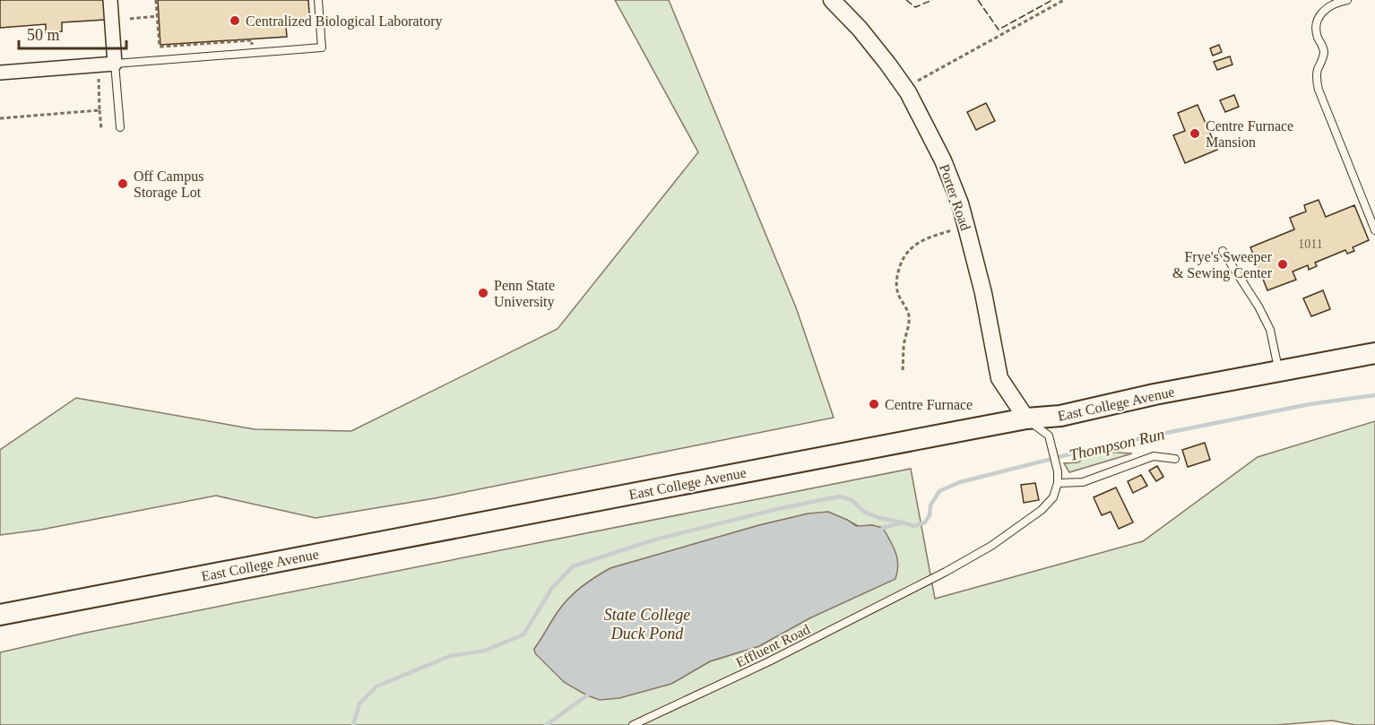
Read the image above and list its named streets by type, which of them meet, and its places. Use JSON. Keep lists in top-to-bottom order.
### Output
{
  "streets": {
    "main road": ["East College Avenue"],
    "street": ["Porter Road"],
    "lane": ["Effluent Road"]
  },
  "crossings": [
    ["Porter Road", "East College Avenue"]
  ],
  "water": ["Thompson Run", "State College Duck Pond"],
  "places": [
    "Centralized Biological Laboratory",
    "Centre Furnace Mansion",
    "Off Campus Storage Lot",
    "Frye's Sweeper & Sewing Center",
    "Penn State University",
    "Centre Furnace"
  ],
  "house_numbers": ["1011"],
  "scale_bar": "50 m"
}
